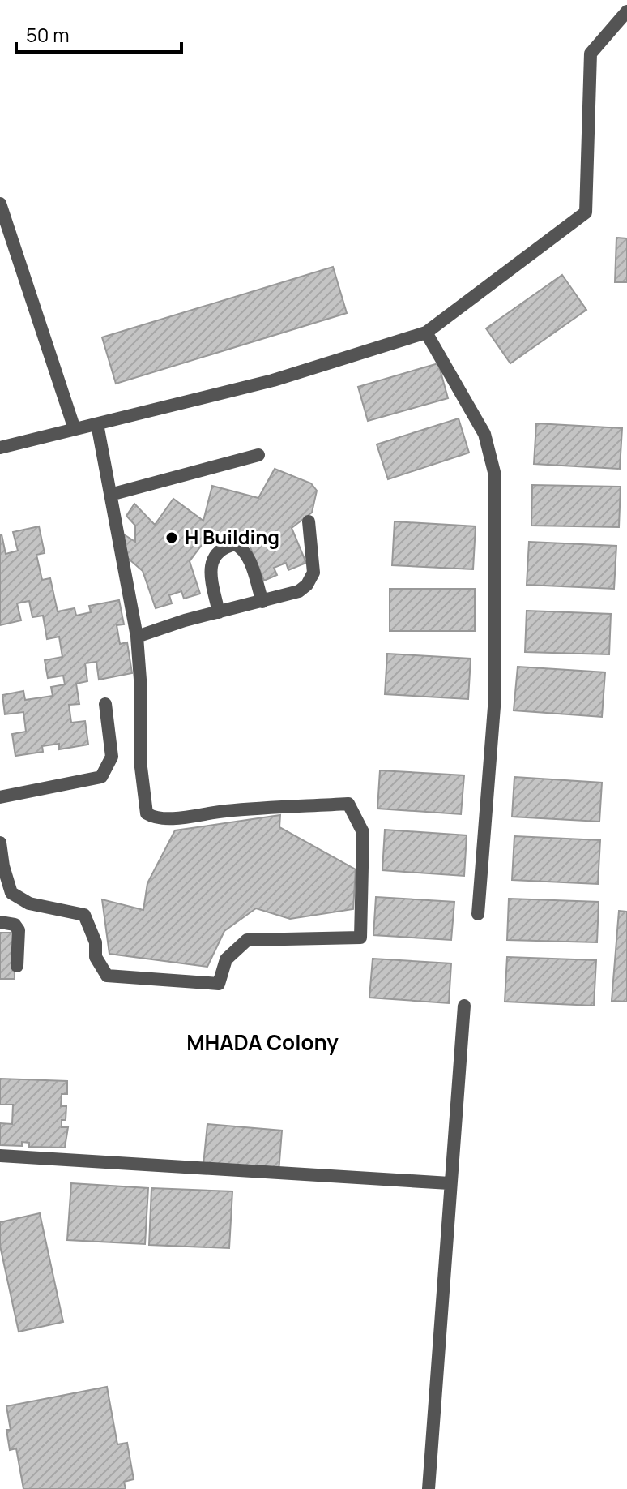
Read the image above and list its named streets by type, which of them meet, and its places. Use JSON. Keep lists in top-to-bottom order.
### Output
{
  "districts": ["MHADA Colony"],
  "places": ["H Building"],
  "scale_bar": "50 m"
}
